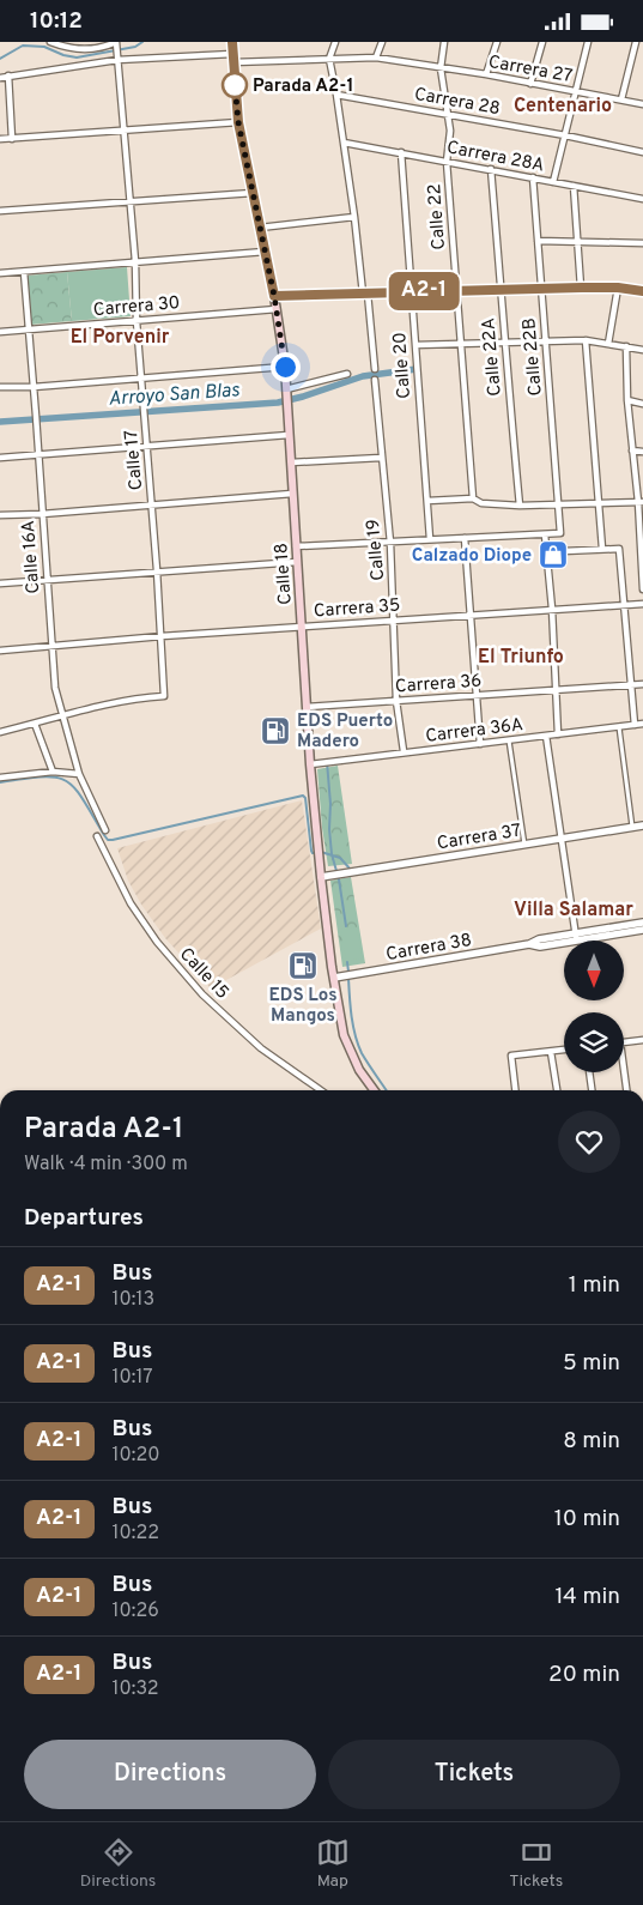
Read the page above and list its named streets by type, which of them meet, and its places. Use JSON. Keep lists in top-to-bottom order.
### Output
{
  "streets": {
    "main road": ["Calle 18"],
    "street": [
      "Carrera 27",
      "Carrera 28",
      "Carrera 28A",
      "Calle 22",
      "Carrera 30",
      "Calle 22A",
      "Calle 22B",
      "Calle 20",
      "Calle 17",
      "Calle 19",
      "Calle 16A",
      "Carrera 35",
      "Carrera 36",
      "Carrera 36A",
      "Carrera 37",
      "Carrera 38",
      "Calle 15"
    ]
  },
  "crossings": [
    ["Carrera 27", "Calle 22"],
    ["Carrera 27", "Calle 17"],
    ["Carrera 27", "Calle 18"],
    ["Carrera 28", "Calle 22"],
    ["Carrera 28A", "Calle 22"],
    ["Carrera 28A", "Calle 22A"],
    ["Carrera 28A", "Calle 22B"],
    ["Carrera 28A", "Calle 20"],
    ["Carrera 30", "Calle 17"],
    ["Carrera 30", "Calle 16A"],
    ["Carrera 30", "Calle 18"],
    ["Calle 17", "Calle 16A"],
    ["Calle 17", "Carrera 35"],
    ["Calle 19", "Carrera 35"],
    ["Calle 19", "Carrera 36"],
    ["Calle 19", "Carrera 36A"],
    ["Calle 16A", "Carrera 35"],
    ["Calle 18", "Carrera 35"],
    ["Calle 18", "Carrera 36"],
    ["Calle 18", "Carrera 36A"],
    ["Calle 18", "Carrera 37"],
    ["Calle 18", "Carrera 38"]
  ],
  "districts": [
    "Centenario",
    "El Porvenir",
    "El Triunfo",
    "Villa Salamar"
  ],
  "water": ["Arroyo San Blas"],
  "places": {
    "other": ["Parada A2-1"],
    "shop": ["Calzado Diope"],
    "fuel station": ["EDS Puerto Madero", "EDS Los Mangos"]
  },
  "lines": ["bus line A2-1"],
  "north": "bottom",
  "page": {
    "status": "10:12",
    "on_map": "A2-1",
    "heading": [
      ["Parada A2-1", "Walk · 4 min · 300 m"],
      "Departures"
    ],
    "list": [
      {
        "mark": "A2-1",
        "name": "Bus",
        "note": "10:13",
        "value": "1 min"
      },
      {
        "mark": "A2-1",
        "name": "Bus",
        "note": "10:17",
        "value": "5 min"
      },
      {
        "mark": "A2-1",
        "name": "Bus",
        "note": "10:20",
        "value": "8 min"
      },
      {
        "mark": "A2-1",
        "name": "Bus",
        "note": "10:22",
        "value": "10 min"
      },
      {
        "mark": "A2-1",
        "name": "Bus",
        "note": "10:26",
        "value": "14 min"
      },
      {
        "mark": "A2-1",
        "name": "Bus",
        "note": "10:32",
        "value": "20 min"
      }
    ],
    "buttons": ["Directions", "Tickets"],
    "tabs": ["Directions", "Map", "Tickets"]
  }
}
